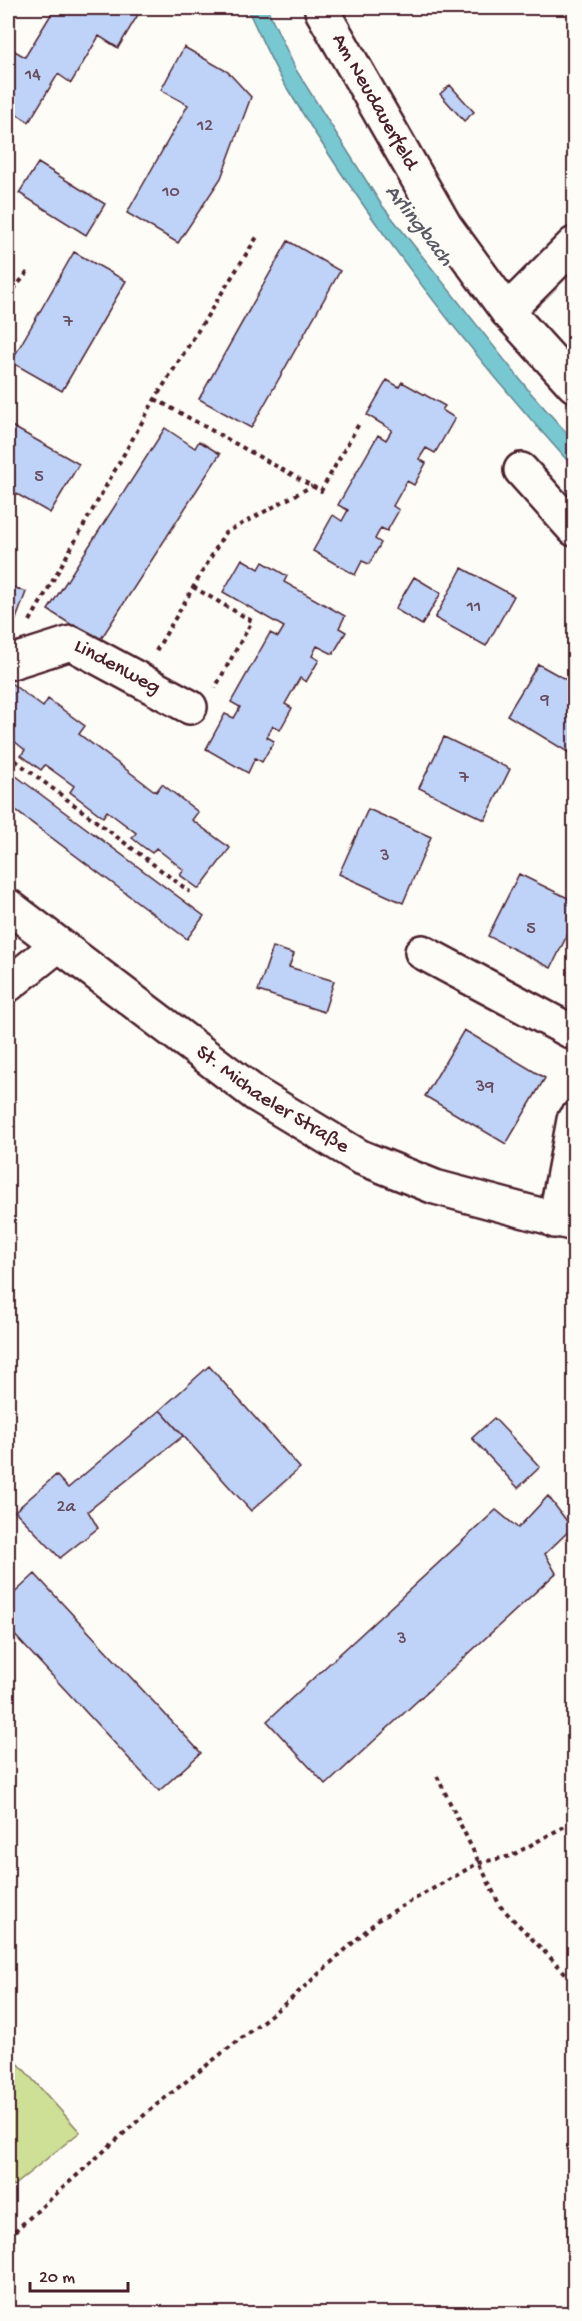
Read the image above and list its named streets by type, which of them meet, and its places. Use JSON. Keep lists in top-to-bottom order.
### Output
{
  "streets": {
    "street": ["Am Neudauerfeld", "Lindenweg", "St. Michaeler Straße"]
  },
  "water": ["Arlingbach"],
  "house_numbers": [
    "14",
    "12",
    "10",
    "7",
    "5",
    "11",
    "9",
    "7",
    "3",
    "5",
    "39",
    "2a",
    "3"
  ],
  "scale_bar": "20 m"
}
